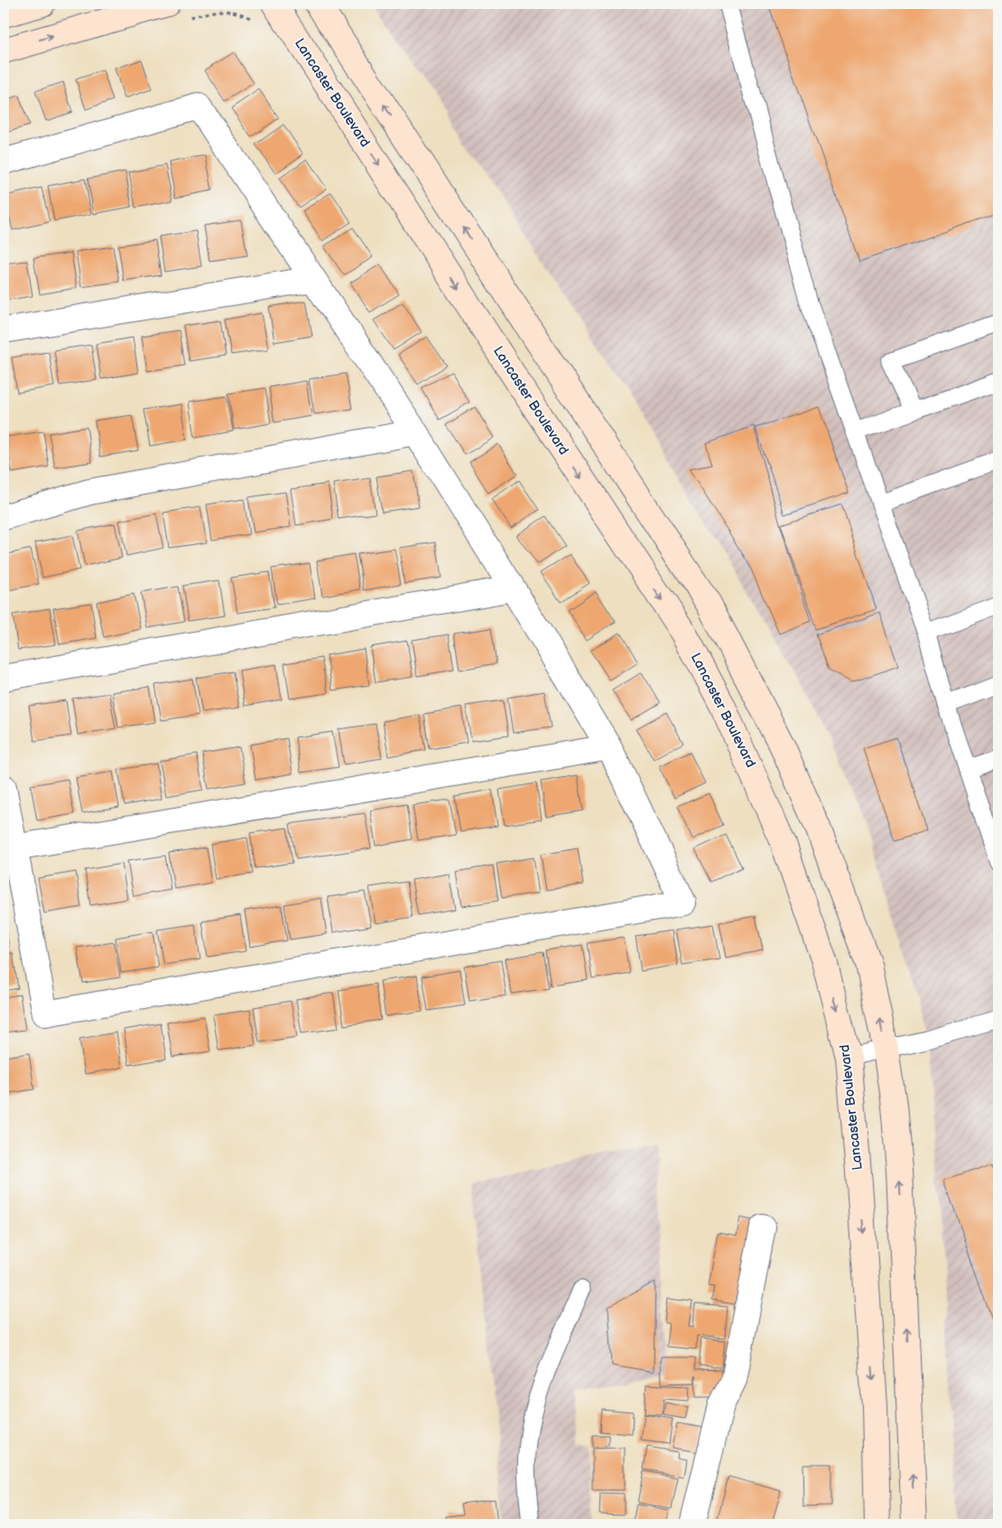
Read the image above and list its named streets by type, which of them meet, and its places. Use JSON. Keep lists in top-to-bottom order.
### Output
{
  "streets": {
    "main road": ["Lancaster Boulevard"]
  }
}
